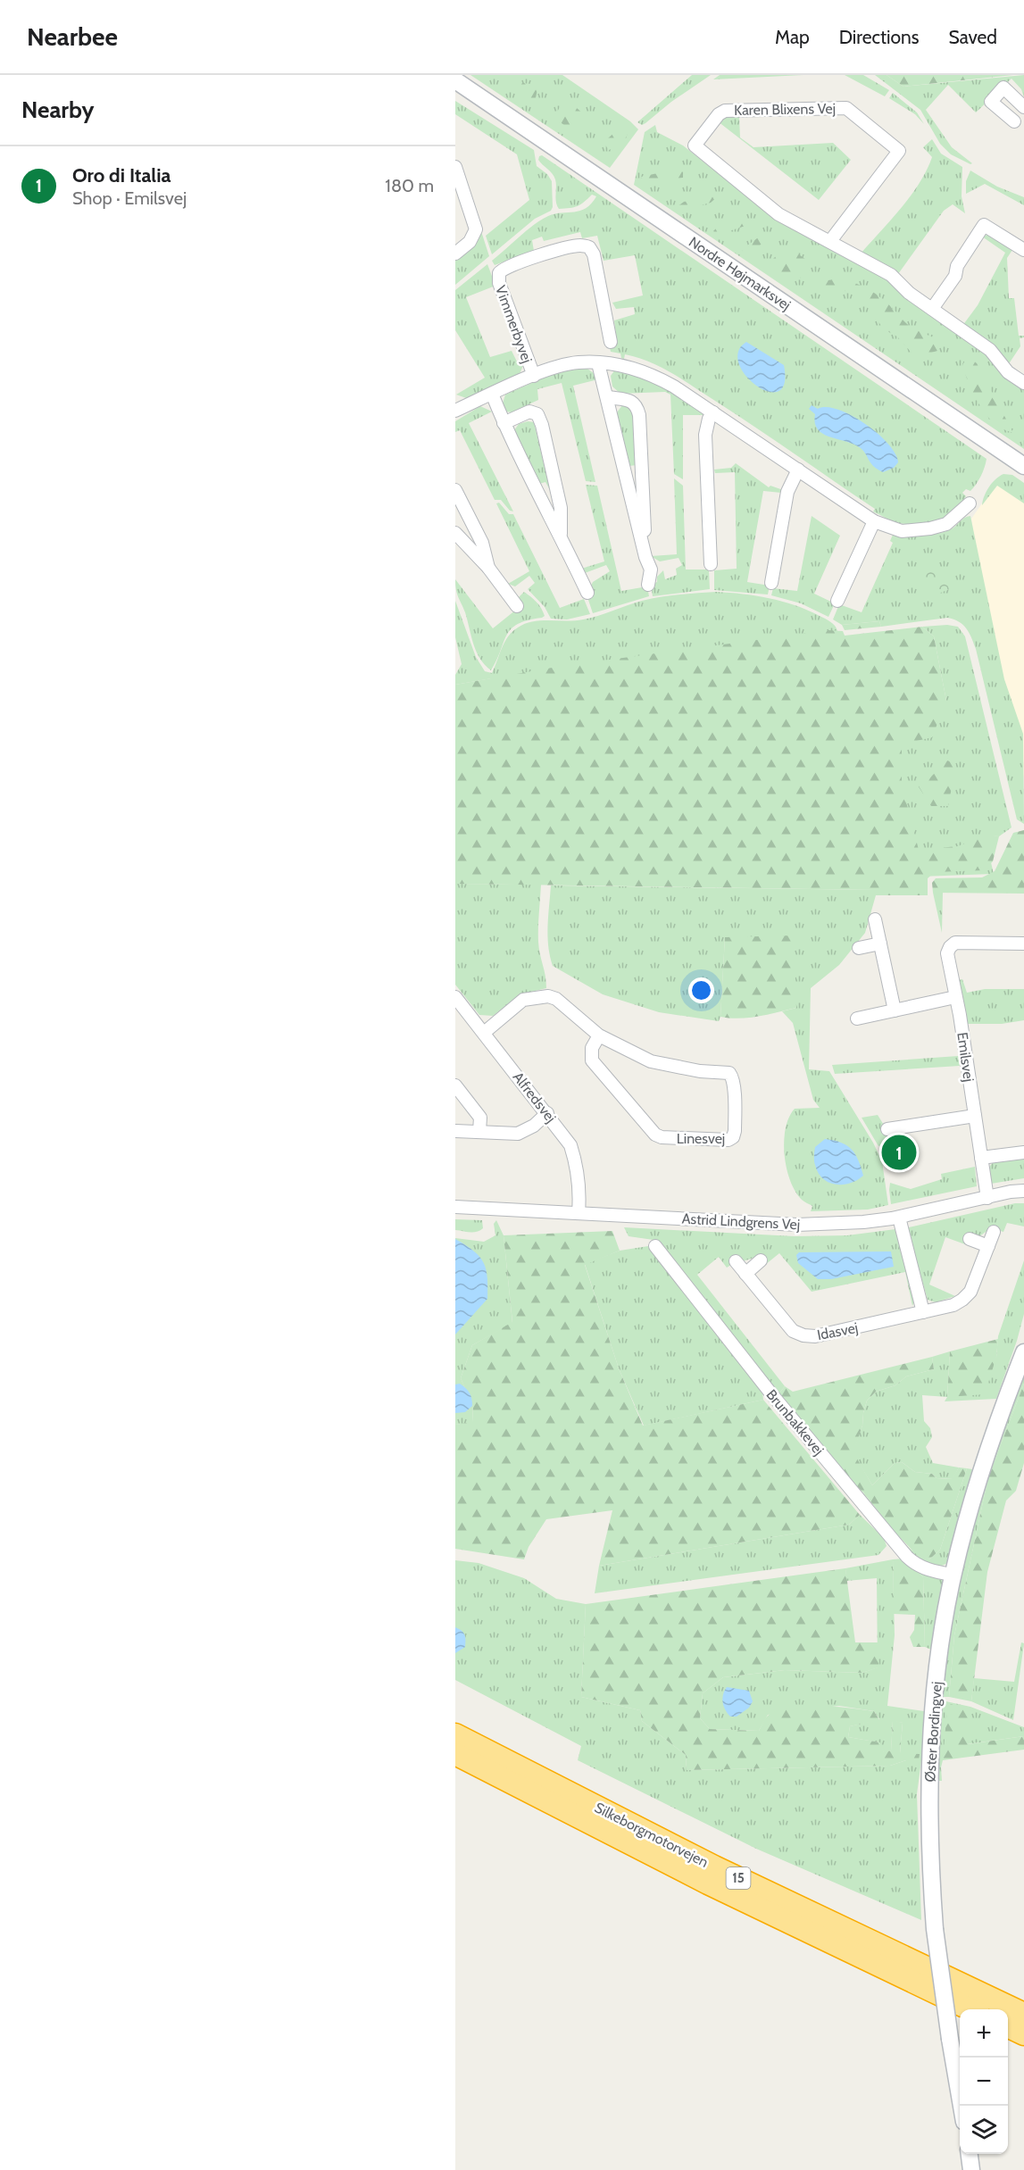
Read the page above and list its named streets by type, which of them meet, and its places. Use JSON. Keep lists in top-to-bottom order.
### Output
{
  "streets": {
    "highway": ["Silkeborgmotorvejen", "15"],
    "street": [
      "Karen Blixens Vej",
      "Nordre Højmarksvej",
      "Vimmerbyvej",
      "Emilsvej",
      "Alfredsvej",
      "Linesvej",
      "Astrid Lindgrens Vej",
      "Idasvej",
      "Brunbakkevej",
      "Øster Bordingvej"
    ]
  },
  "crossings": [
    ["Emilsvej", "Astrid Lindgrens Vej"],
    ["Alfredsvej", "Linesvej"],
    ["Alfredsvej", "Astrid Lindgrens Vej"],
    ["Brunbakkevej", "Øster Bordingvej"]
  ],
  "page": {
    "header": "Nearbee",
    "nav": ["Map", "Directions", "Saved"],
    "heading": "Nearby",
    "list": [
      {
        "mark": "1",
        "name": "Oro di Italia",
        "note": "Shop · Emilsvej",
        "value": "180 m"
      }
    ],
    "pins": "1",
    "map_buttons": ["+", "−"]
  }
}
